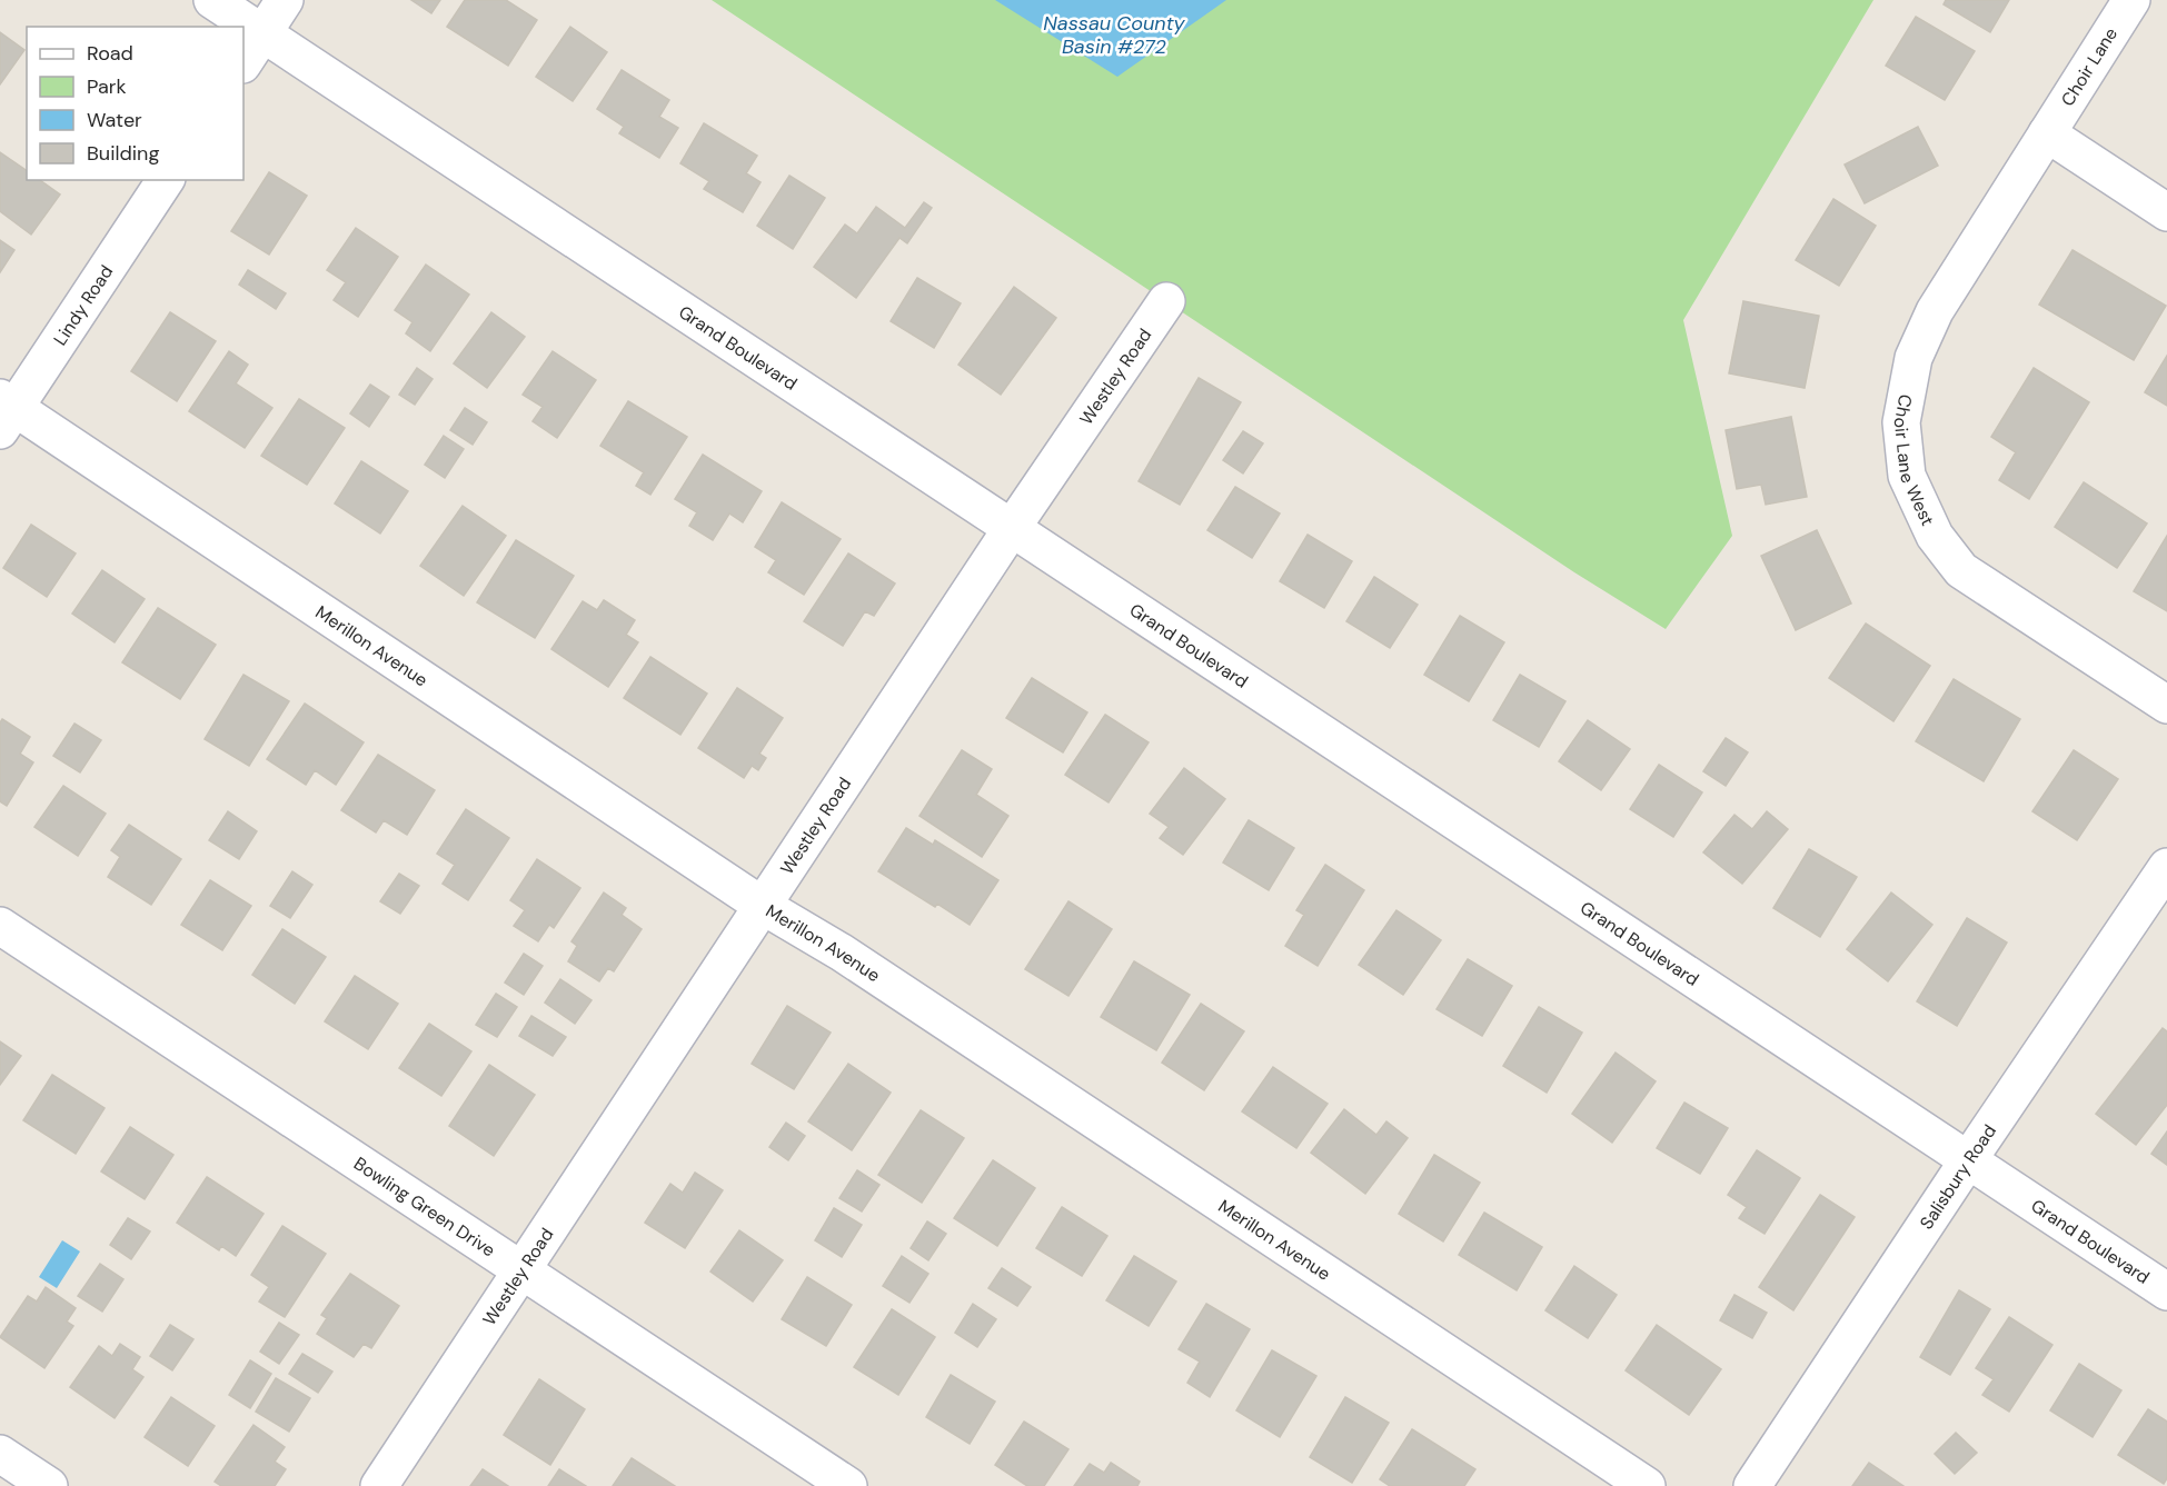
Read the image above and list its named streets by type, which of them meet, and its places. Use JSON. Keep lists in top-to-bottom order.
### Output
{
  "streets": {
    "street": [
      "Choir Lane",
      "Lindy Road",
      "Grand Boulevard",
      "Westley Road",
      "Choir Lane West",
      "Merillon Avenue",
      "Salisbury Road",
      "Bowling Green Drive"
    ]
  },
  "crossings": [
    ["Choir Lane", "Choir Lane West"],
    ["Lindy Road", "Merillon Avenue"],
    ["Grand Boulevard", "Westley Road"],
    ["Grand Boulevard", "Salisbury Road"],
    ["Westley Road", "Merillon Avenue"],
    ["Westley Road", "Bowling Green Drive"]
  ],
  "water": ["Nassau County Basin #272"],
  "legend": [
    "Road",
    "Park",
    "Water",
    "Building"
  ]
}
